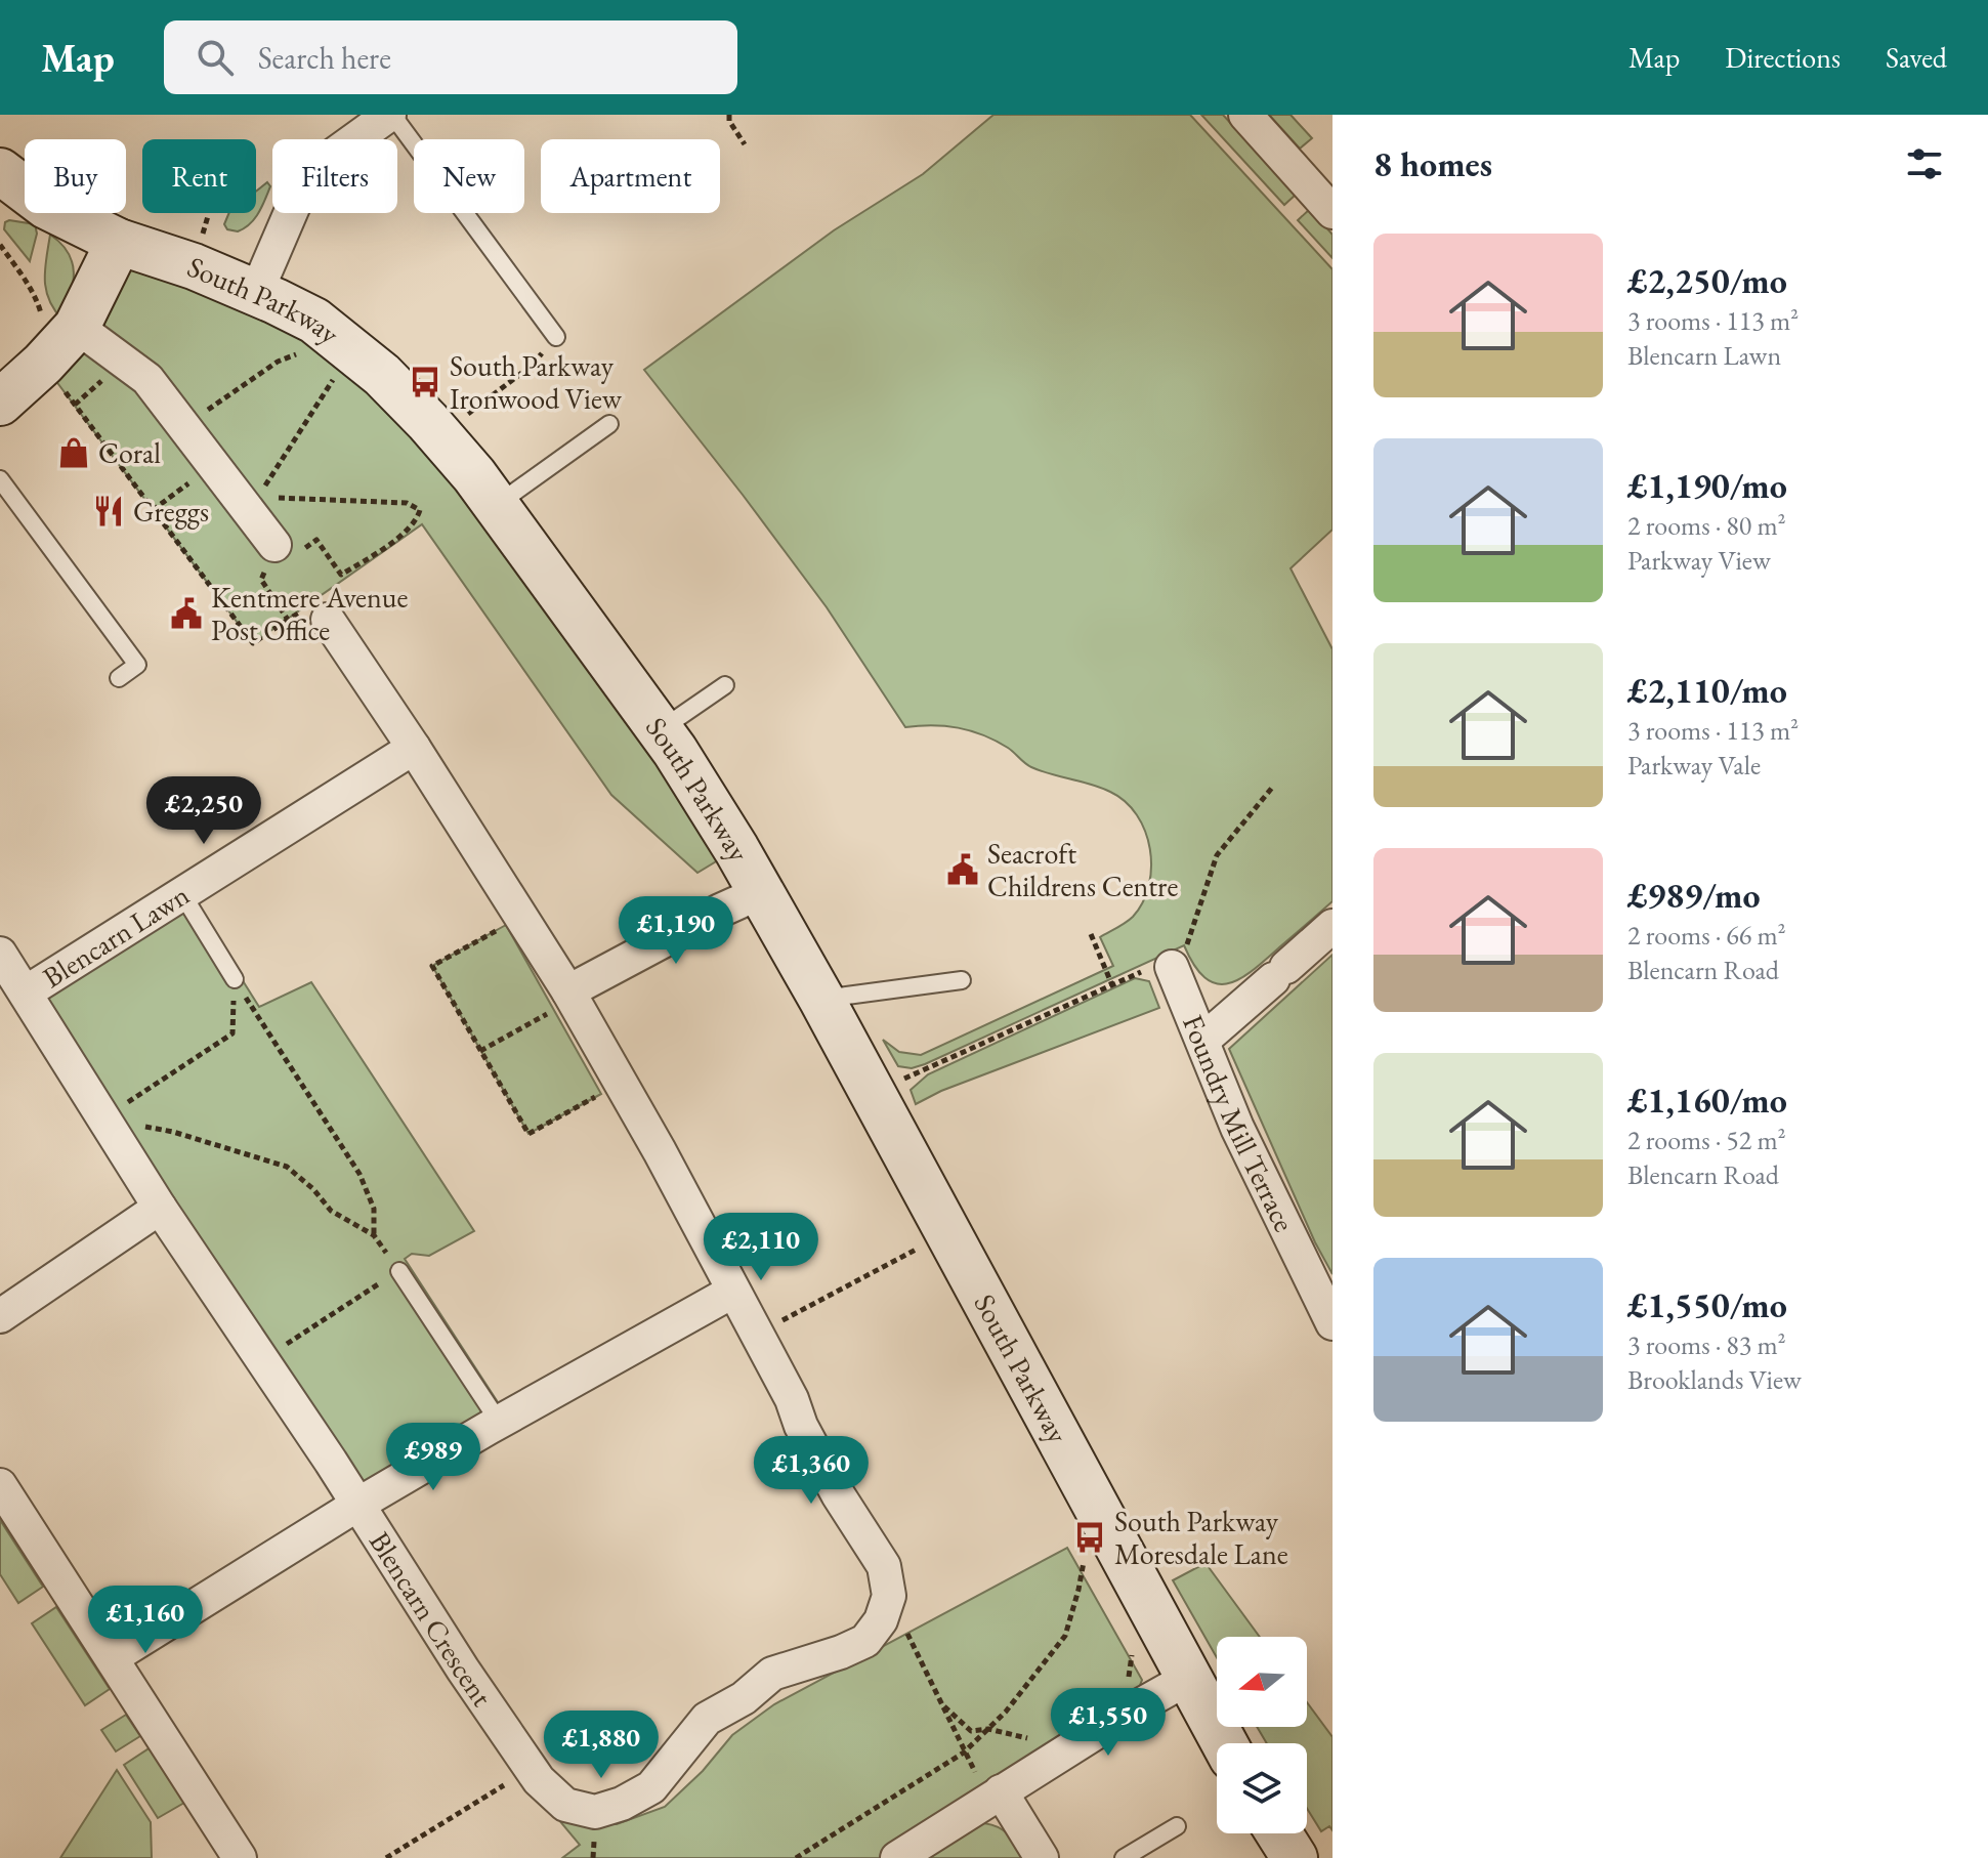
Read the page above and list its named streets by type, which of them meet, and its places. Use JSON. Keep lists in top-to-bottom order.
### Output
{
  "streets": {
    "street": [
      "South Parkway",
      "Blencarn Lawn",
      "Foundry Mill Terrace",
      "Blencarn Crescent"
    ]
  },
  "crossings": [
    ["Blencarn Lawn", "Blencarn Crescent"]
  ],
  "places": {
    "bus stop": ["South Parkway Ironwood View", "South Parkway Moresdale Lane"],
    "shop": ["Coral"],
    "restaurant": ["Greggs"],
    "public building": ["Kentmere Avenue Post Office", "Seacroft Childrens Centre"]
  },
  "north": "left",
  "page": {
    "header": "Map",
    "search": "Search here",
    "nav": ["Map", "Directions", "Saved"],
    "heading": "8 homes",
    "chip": [
      "Buy",
      "Rent",
      "Filters",
      "New",
      "Apartment"
    ],
    "list": [
      {
        "name": "£2,250/mo",
        "note": "3 rooms · 113 m² · Blencarn Lawn"
      },
      {
        "name": "£1,190/mo",
        "note": "2 rooms · 80 m² · Parkway View"
      },
      {
        "name": "£2,110/mo",
        "note": "3 rooms · 113 m² · Parkway Vale"
      },
      {
        "name": "£989/mo",
        "note": "2 rooms · 66 m² · Blencarn Road"
      },
      {
        "name": "£1,160/mo",
        "note": "2 rooms · 52 m² · Blencarn Road"
      },
      {
        "name": "£1,550/mo",
        "note": "3 rooms · 83 m² · Brooklands View"
      }
    ],
    "price": [
      "£2,250",
      "£1,190",
      "£2,110",
      "£989",
      "£1,360",
      "£1,160",
      "£1,550",
      "£1,880"
    ]
  }
}
